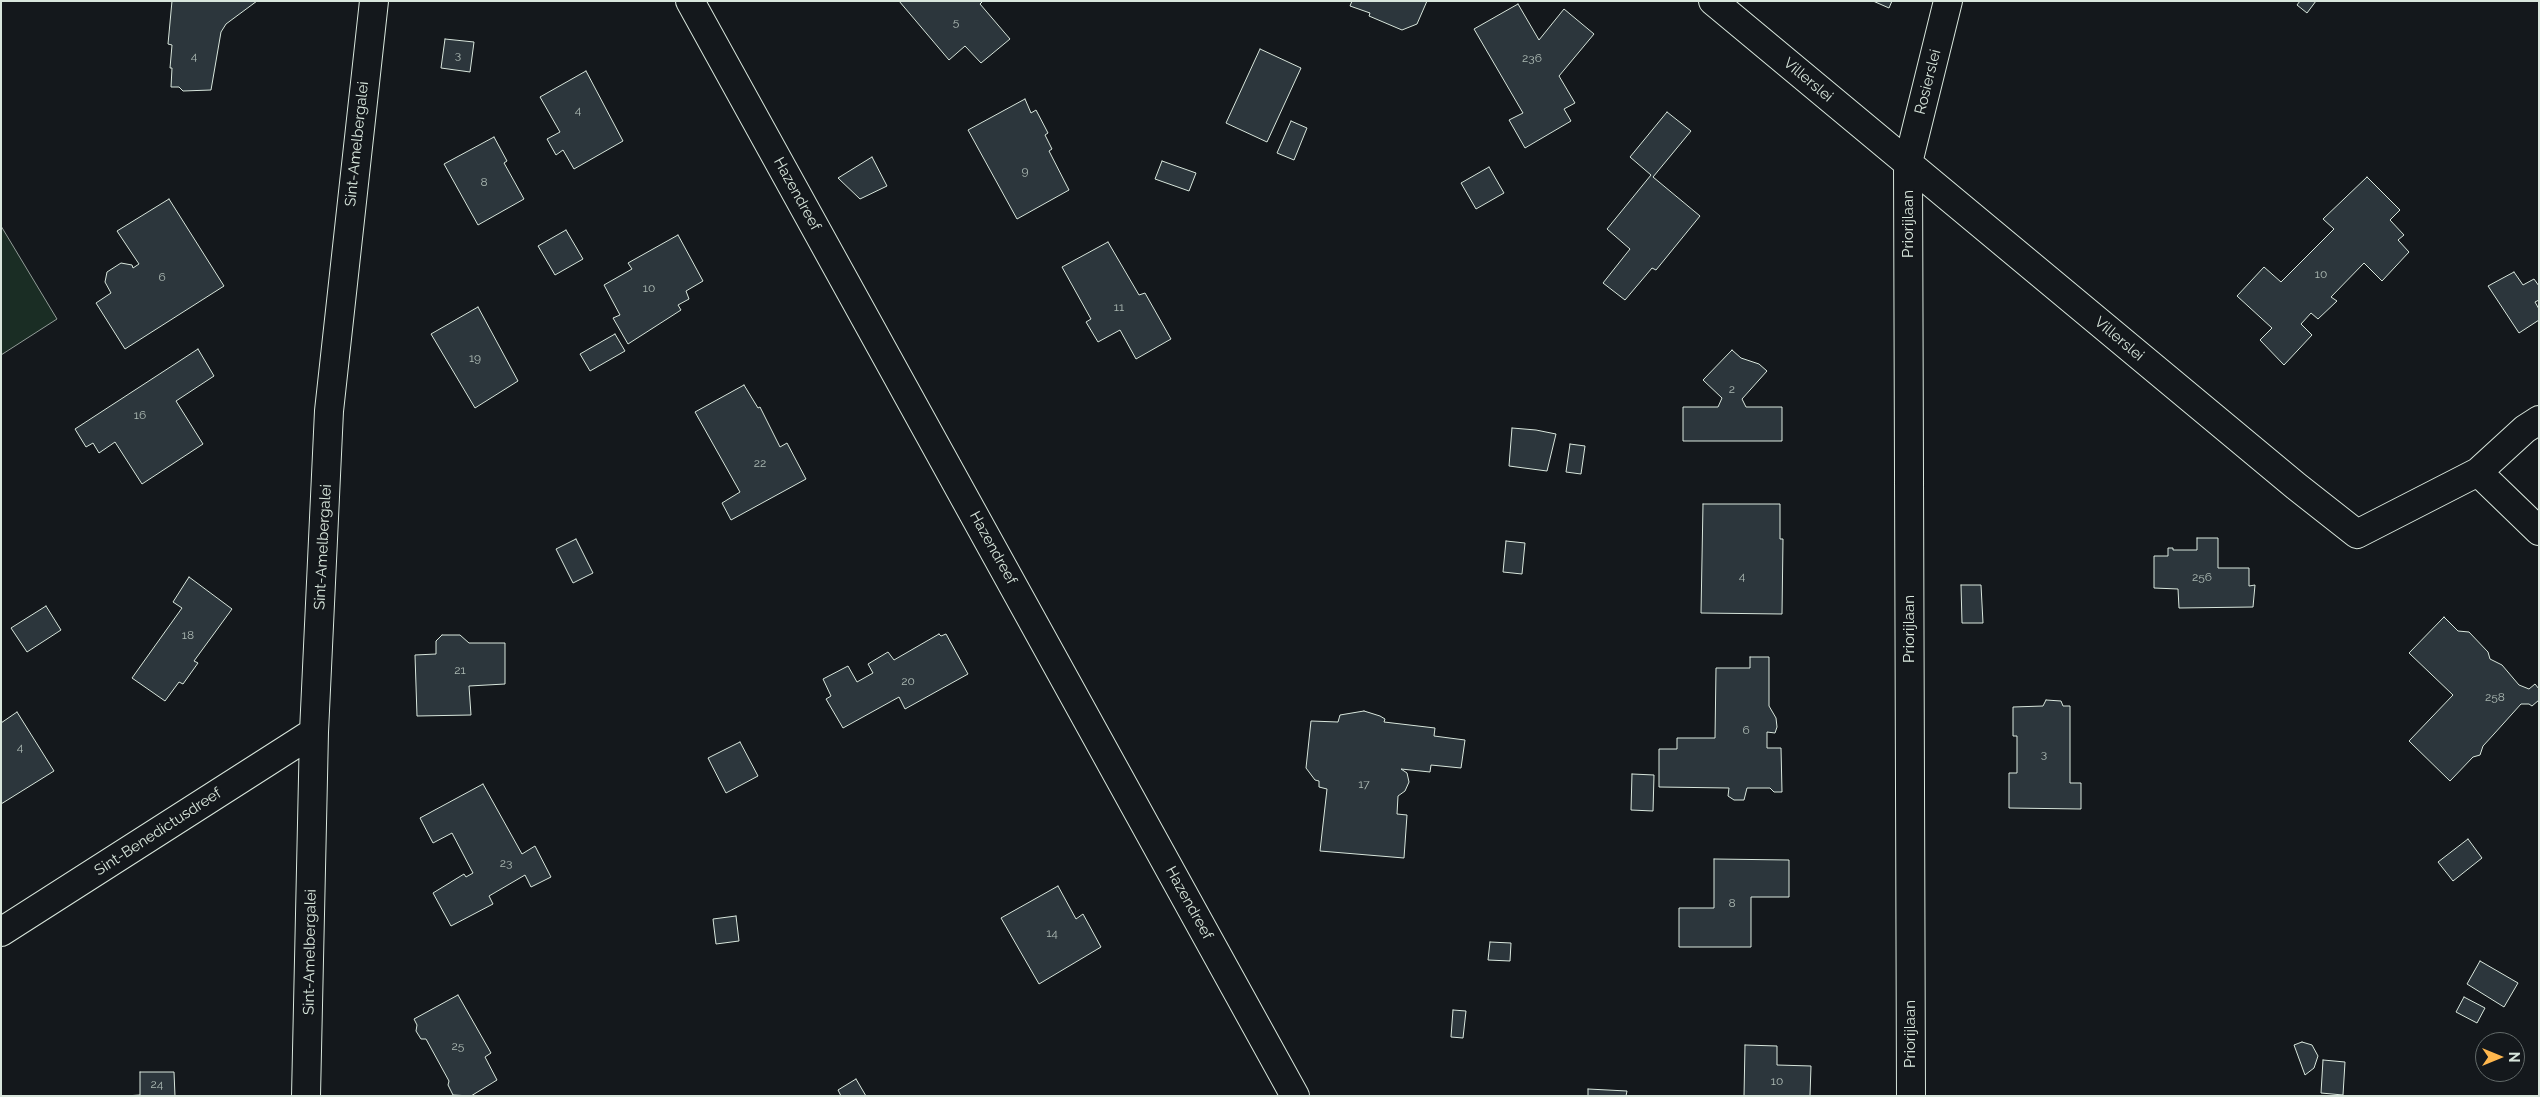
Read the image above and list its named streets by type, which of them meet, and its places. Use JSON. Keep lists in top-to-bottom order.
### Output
{
  "streets": {
    "street": [
      "Villerslei",
      "Rosierslei",
      "Sint-Amelbergalei",
      "Hazendreef",
      "Priorijlaan",
      "Sint-Benedictusdreef"
    ]
  },
  "crossings": [
    ["Villerslei", "Rosierslei"],
    ["Villerslei", "Priorijlaan"],
    ["Rosierslei", "Priorijlaan"],
    ["Sint-Amelbergalei", "Sint-Benedictusdreef"]
  ],
  "house_numbers": [
    "5",
    "3",
    "4",
    "236",
    "4",
    "9",
    "8",
    "10",
    "6",
    "10",
    "11",
    "19",
    "2",
    "16",
    "22",
    "4",
    "256",
    "18",
    "21",
    "20",
    "258",
    "6",
    "4",
    "3",
    "17",
    "23",
    "8",
    "14",
    "25",
    "10",
    "24"
  ],
  "north": "right"
}
